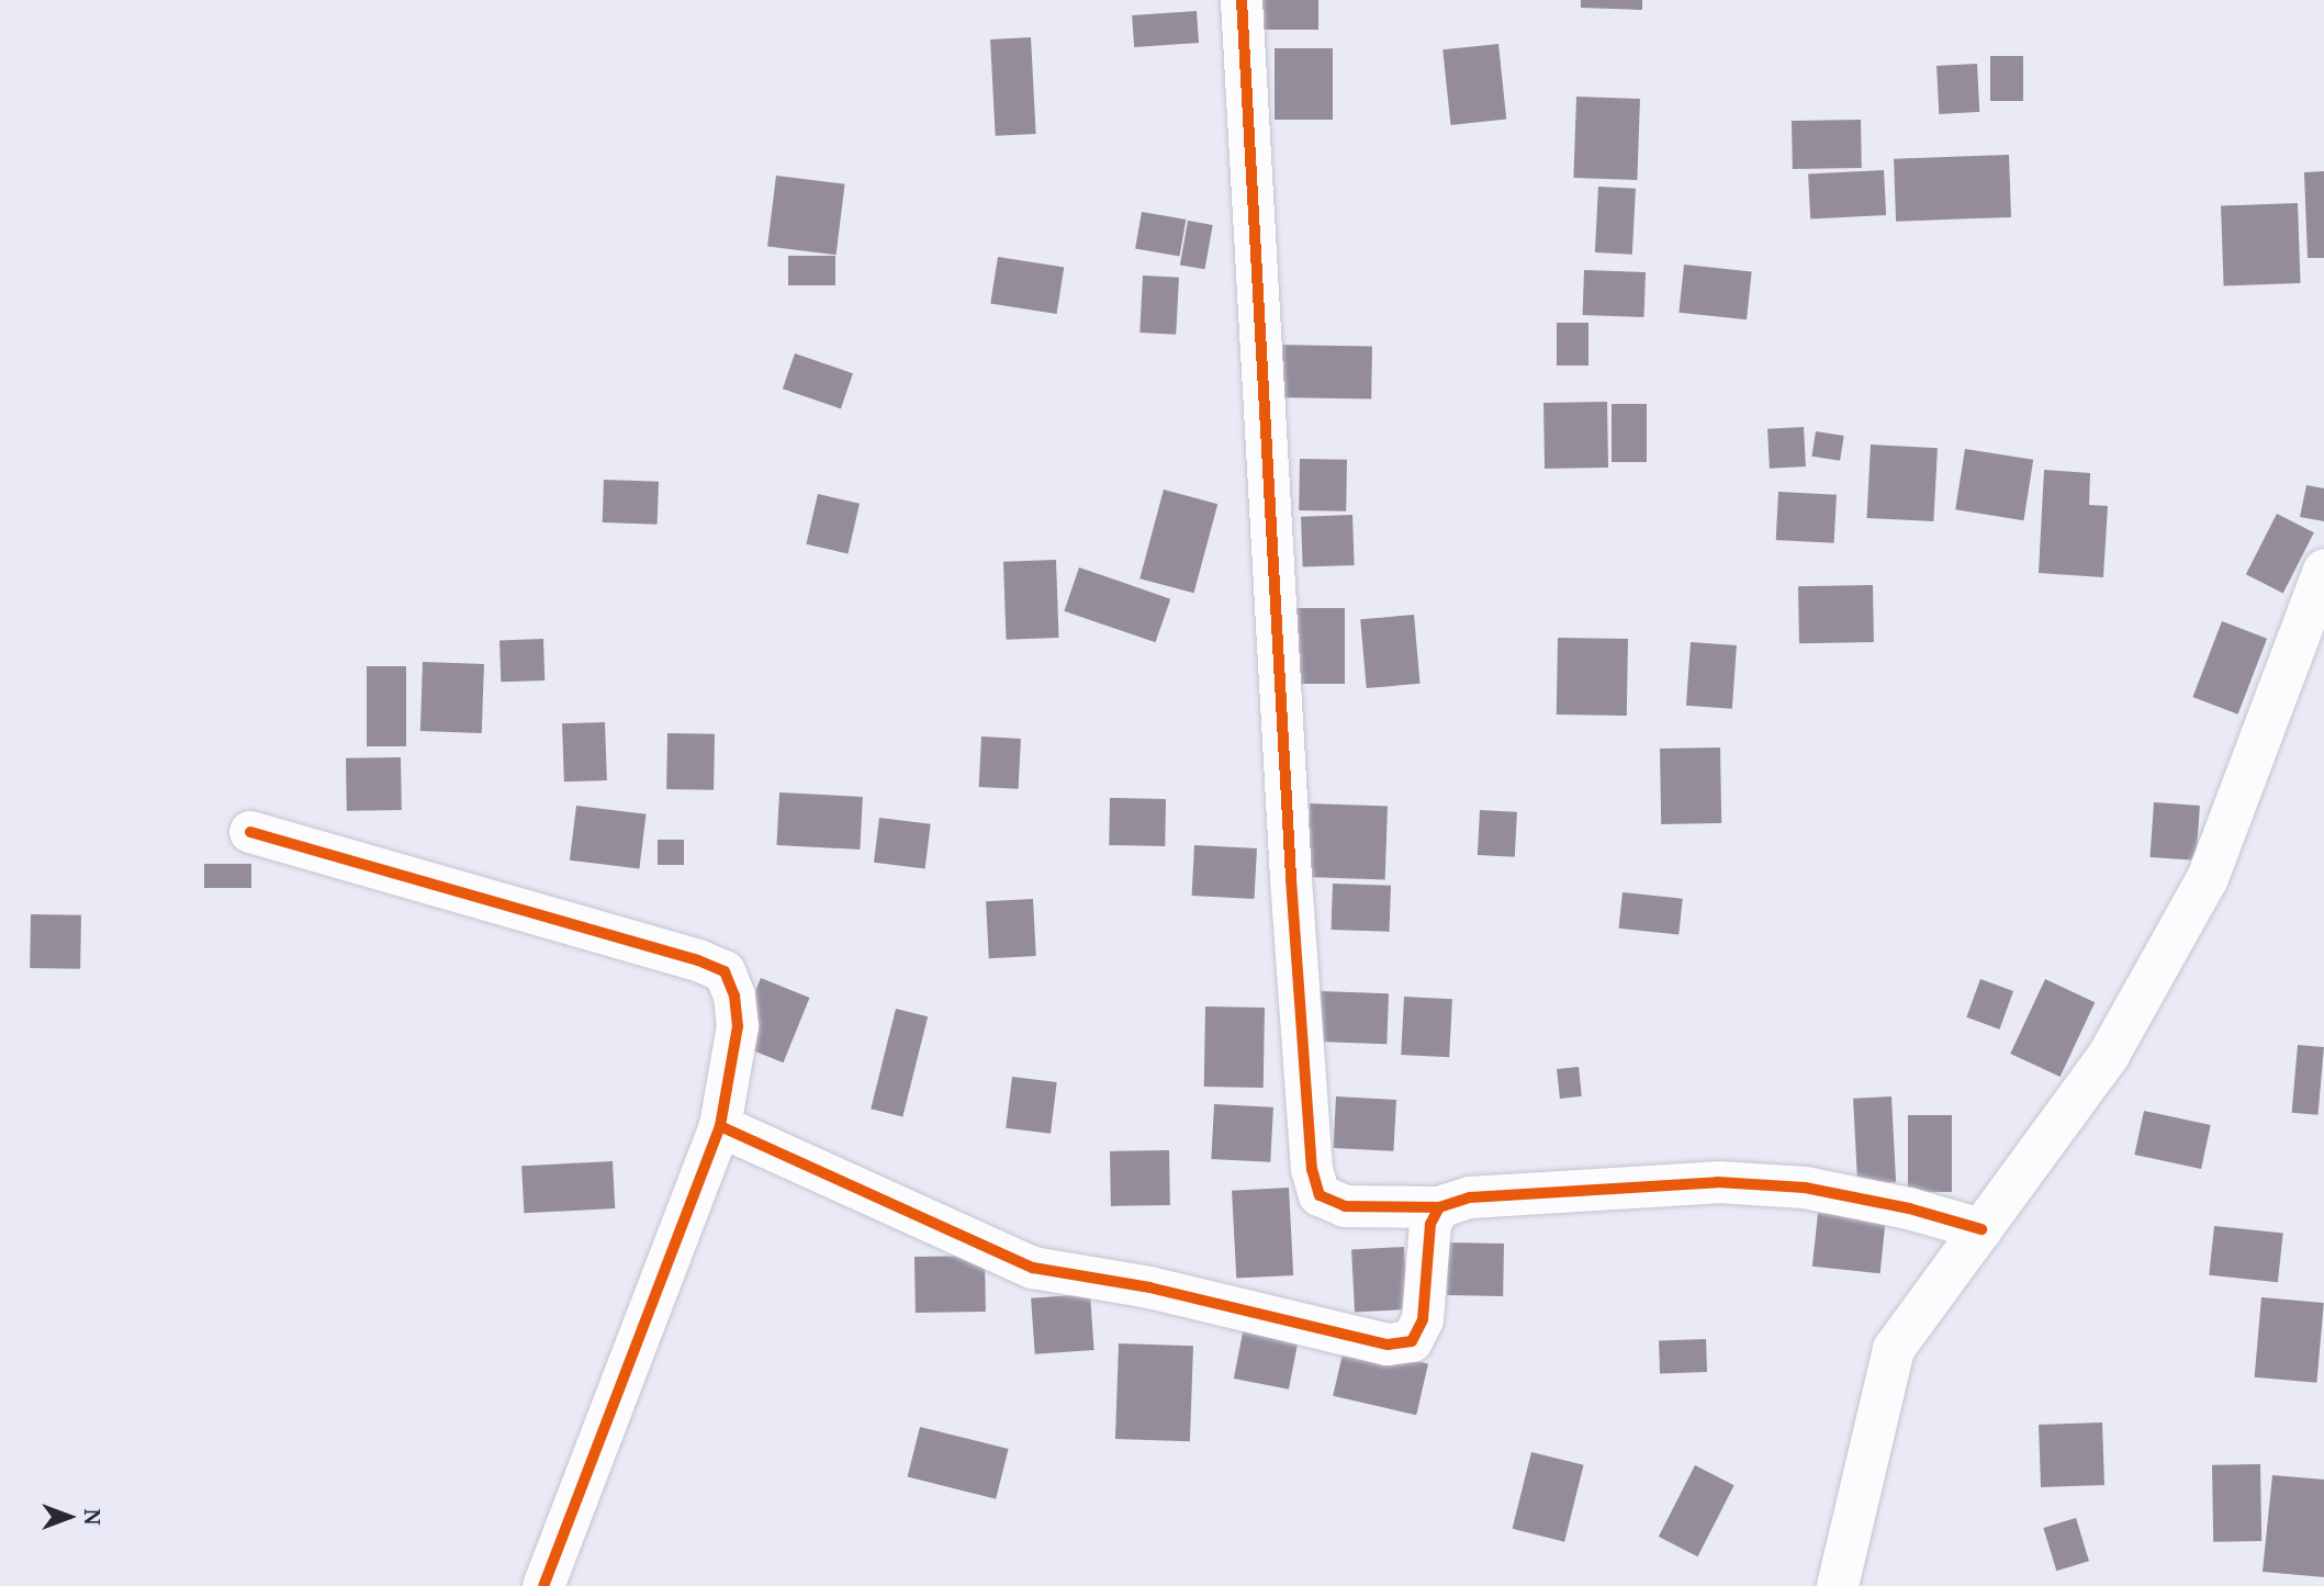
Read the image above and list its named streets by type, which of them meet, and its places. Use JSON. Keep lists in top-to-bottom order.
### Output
{
  "north": "right"
}
